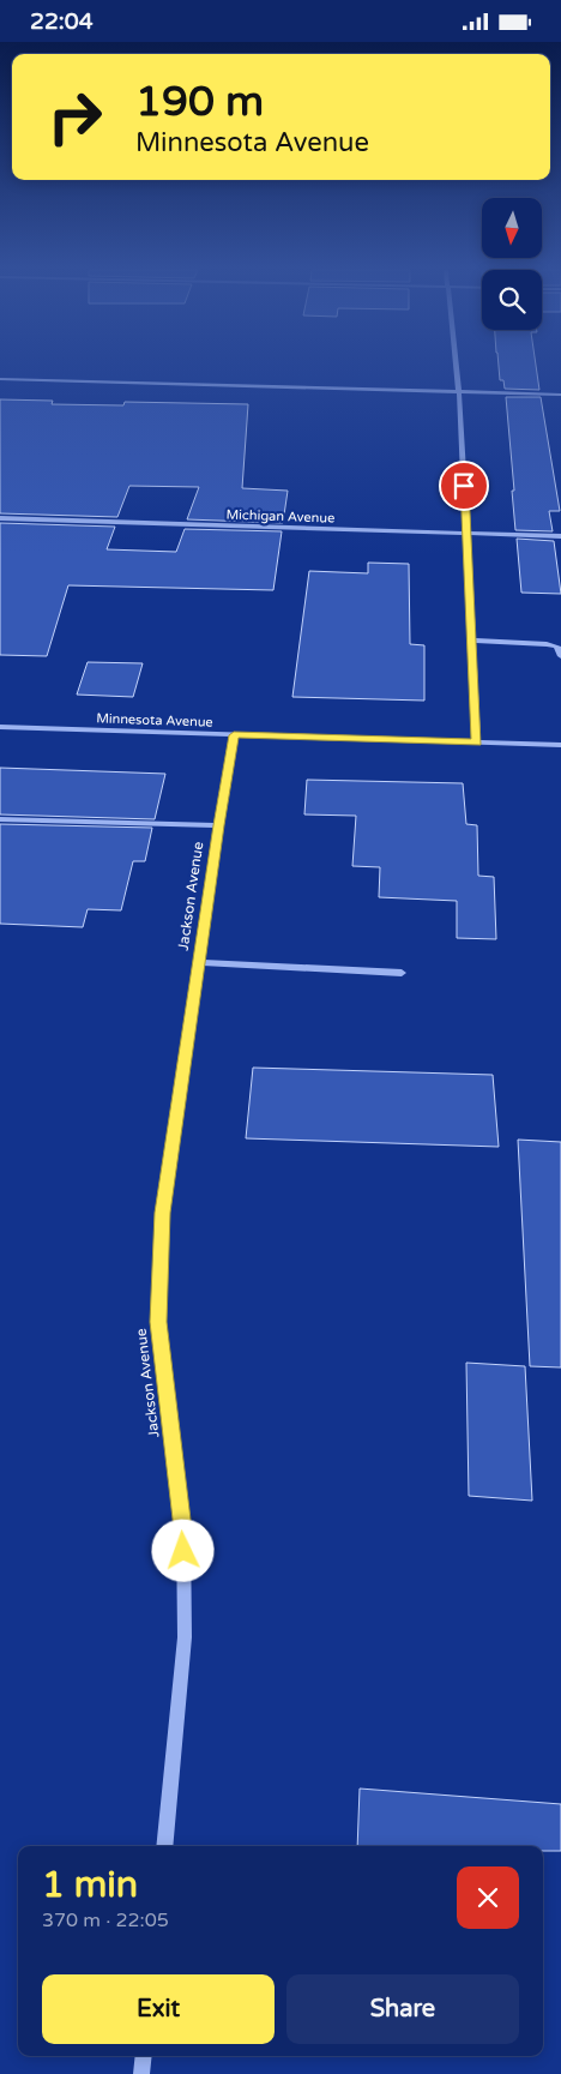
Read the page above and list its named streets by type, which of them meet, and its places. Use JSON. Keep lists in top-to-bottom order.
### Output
{
  "streets": {
    "street": ["Michigan Avenue", "Minnesota Avenue", "Jackson Avenue"]
  },
  "crossings": [
    ["Minnesota Avenue", "Jackson Avenue"]
  ],
  "north": "bottom",
  "page": {
    "status": "22:04",
    "turn": ["190 m", "Minnesota Avenue"],
    "heading": ["1 min", "370 m · 22:05"],
    "buttons": ["Exit", "Share"]
  }
}
